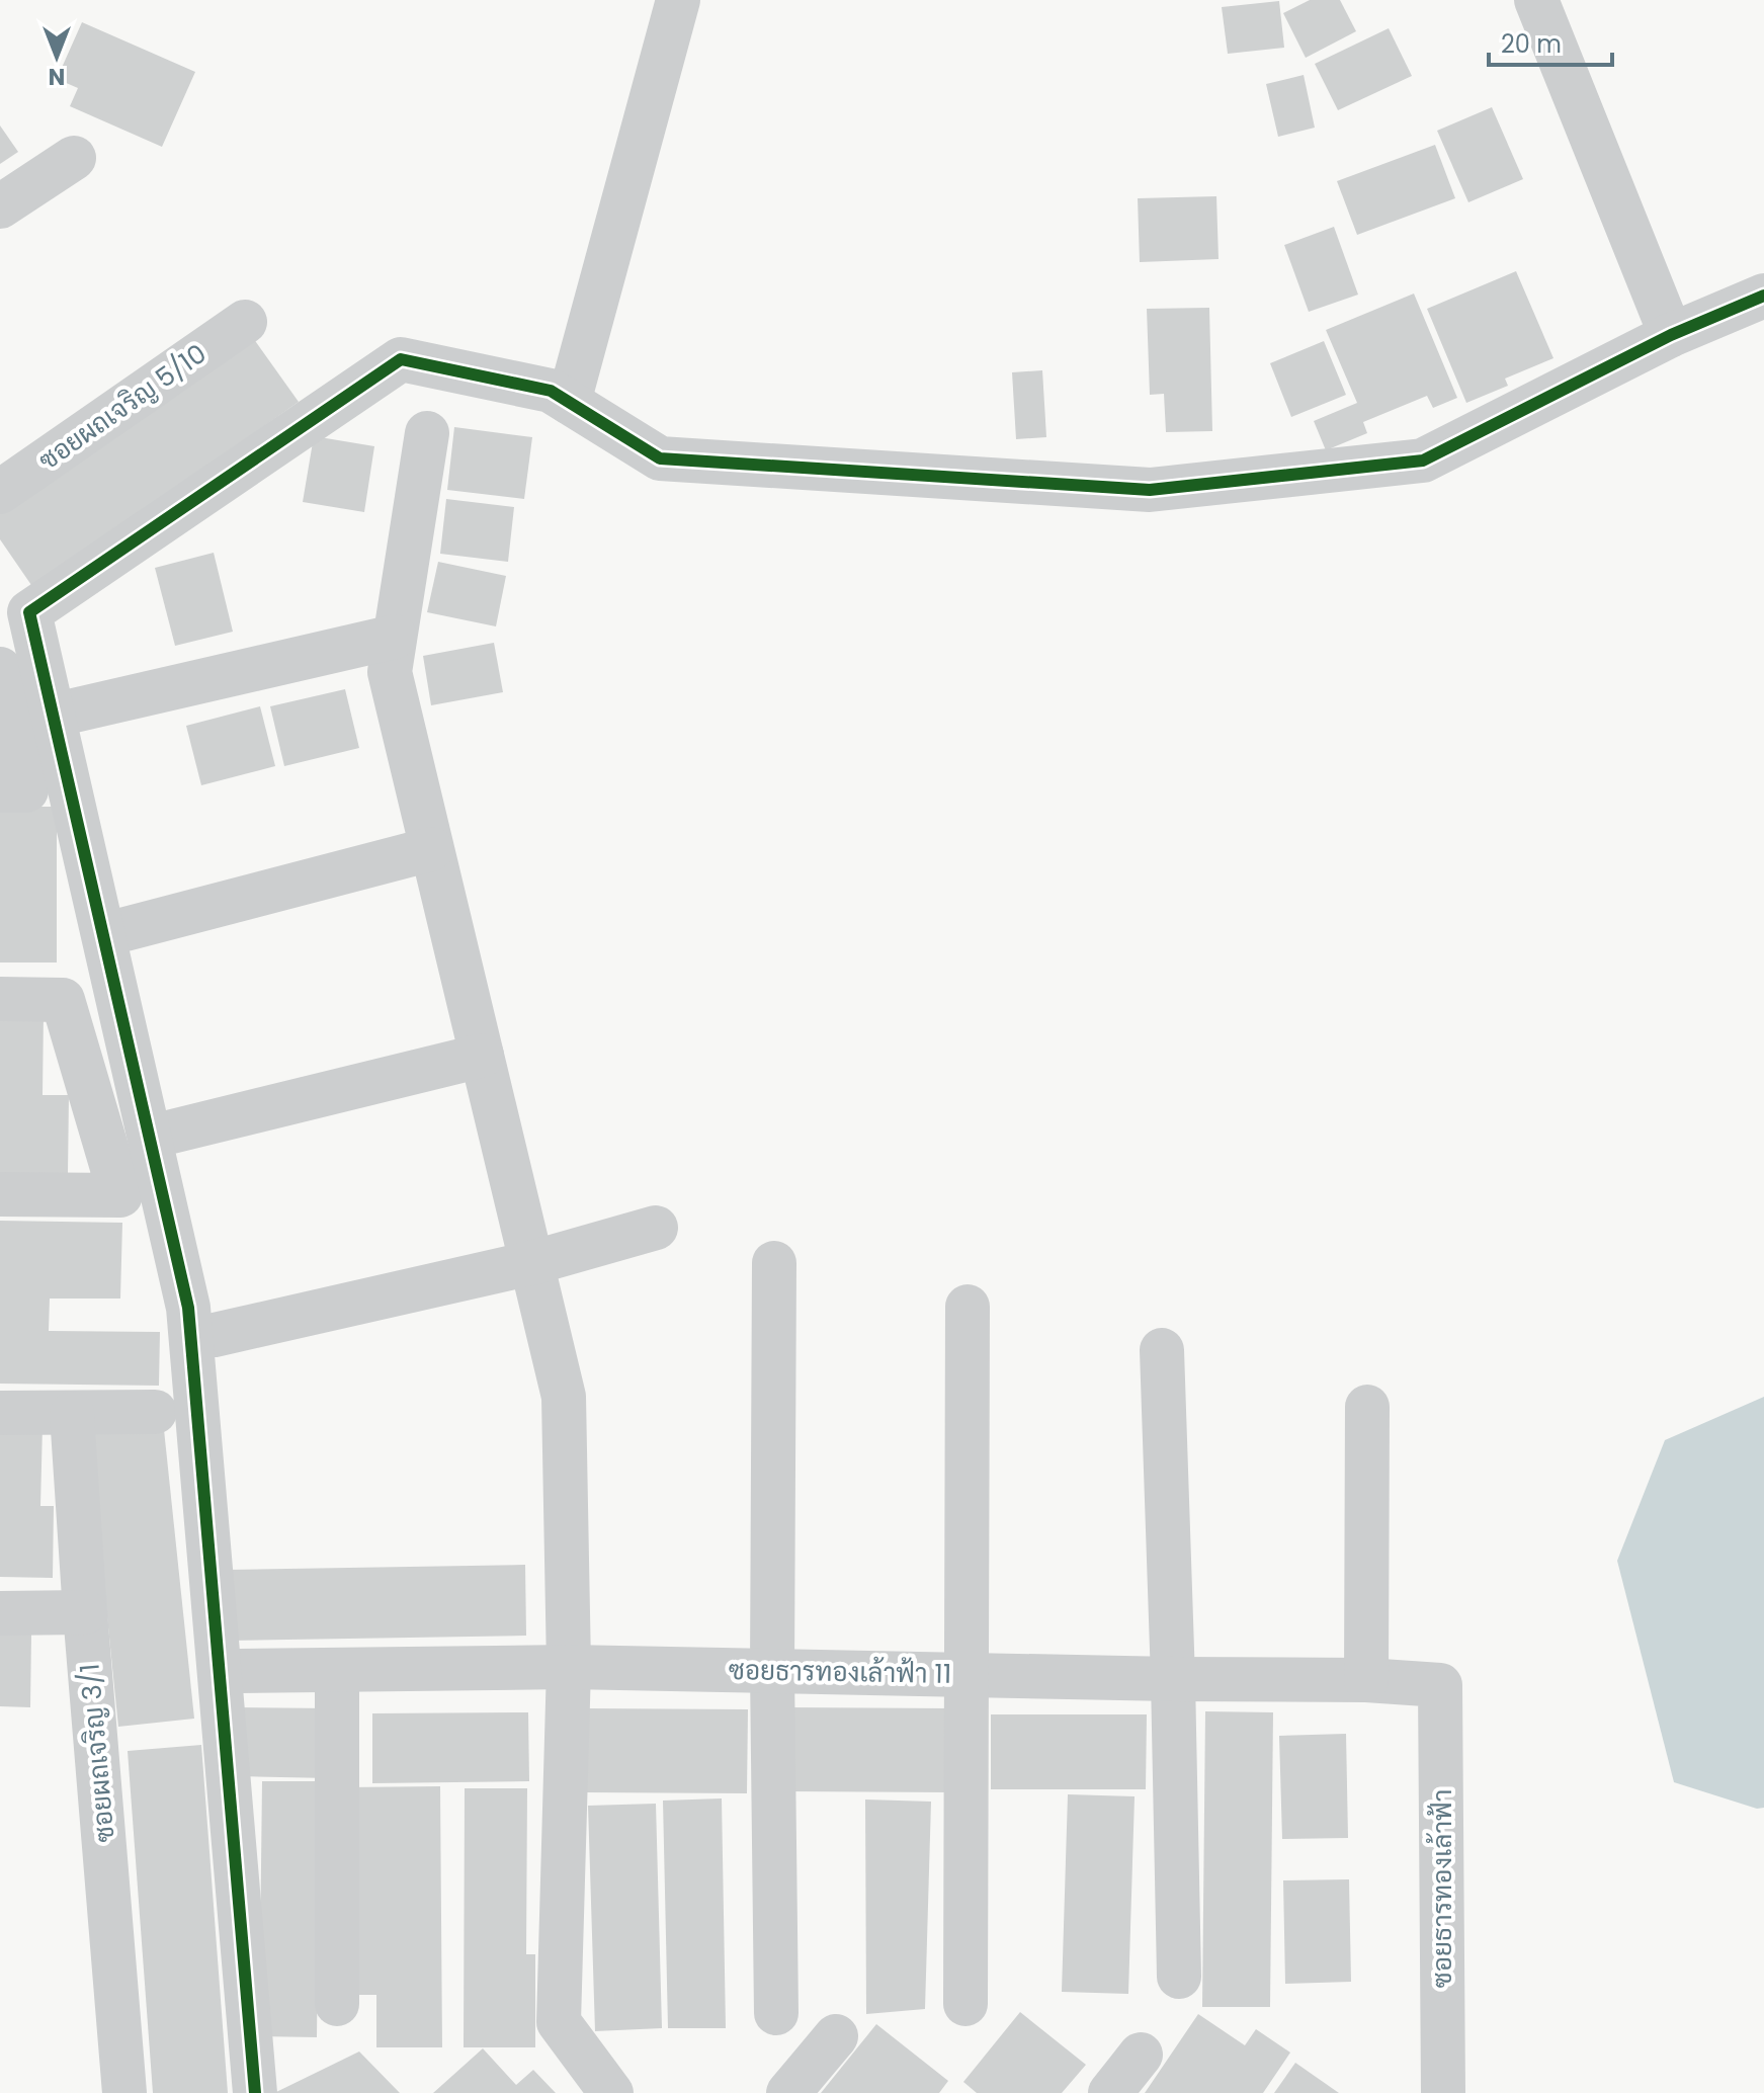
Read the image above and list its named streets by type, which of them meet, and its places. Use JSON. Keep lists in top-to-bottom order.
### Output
{
  "streets": {
    "street": [
      "ซอยผถเจริญ 5/10",
      "ซอยธารทองเล้าฟ้า 11",
      "ซอยผถเจริญ 3/1",
      "ซอยธารทองเล้าฟ้า"
    ]
  },
  "crossings": [
    ["ซอยธารทองเล้าฟ้า 11", "ซอยธารทองเล้าฟ้า"]
  ],
  "scale_bar": "20 m",
  "north": "bottom"
}
